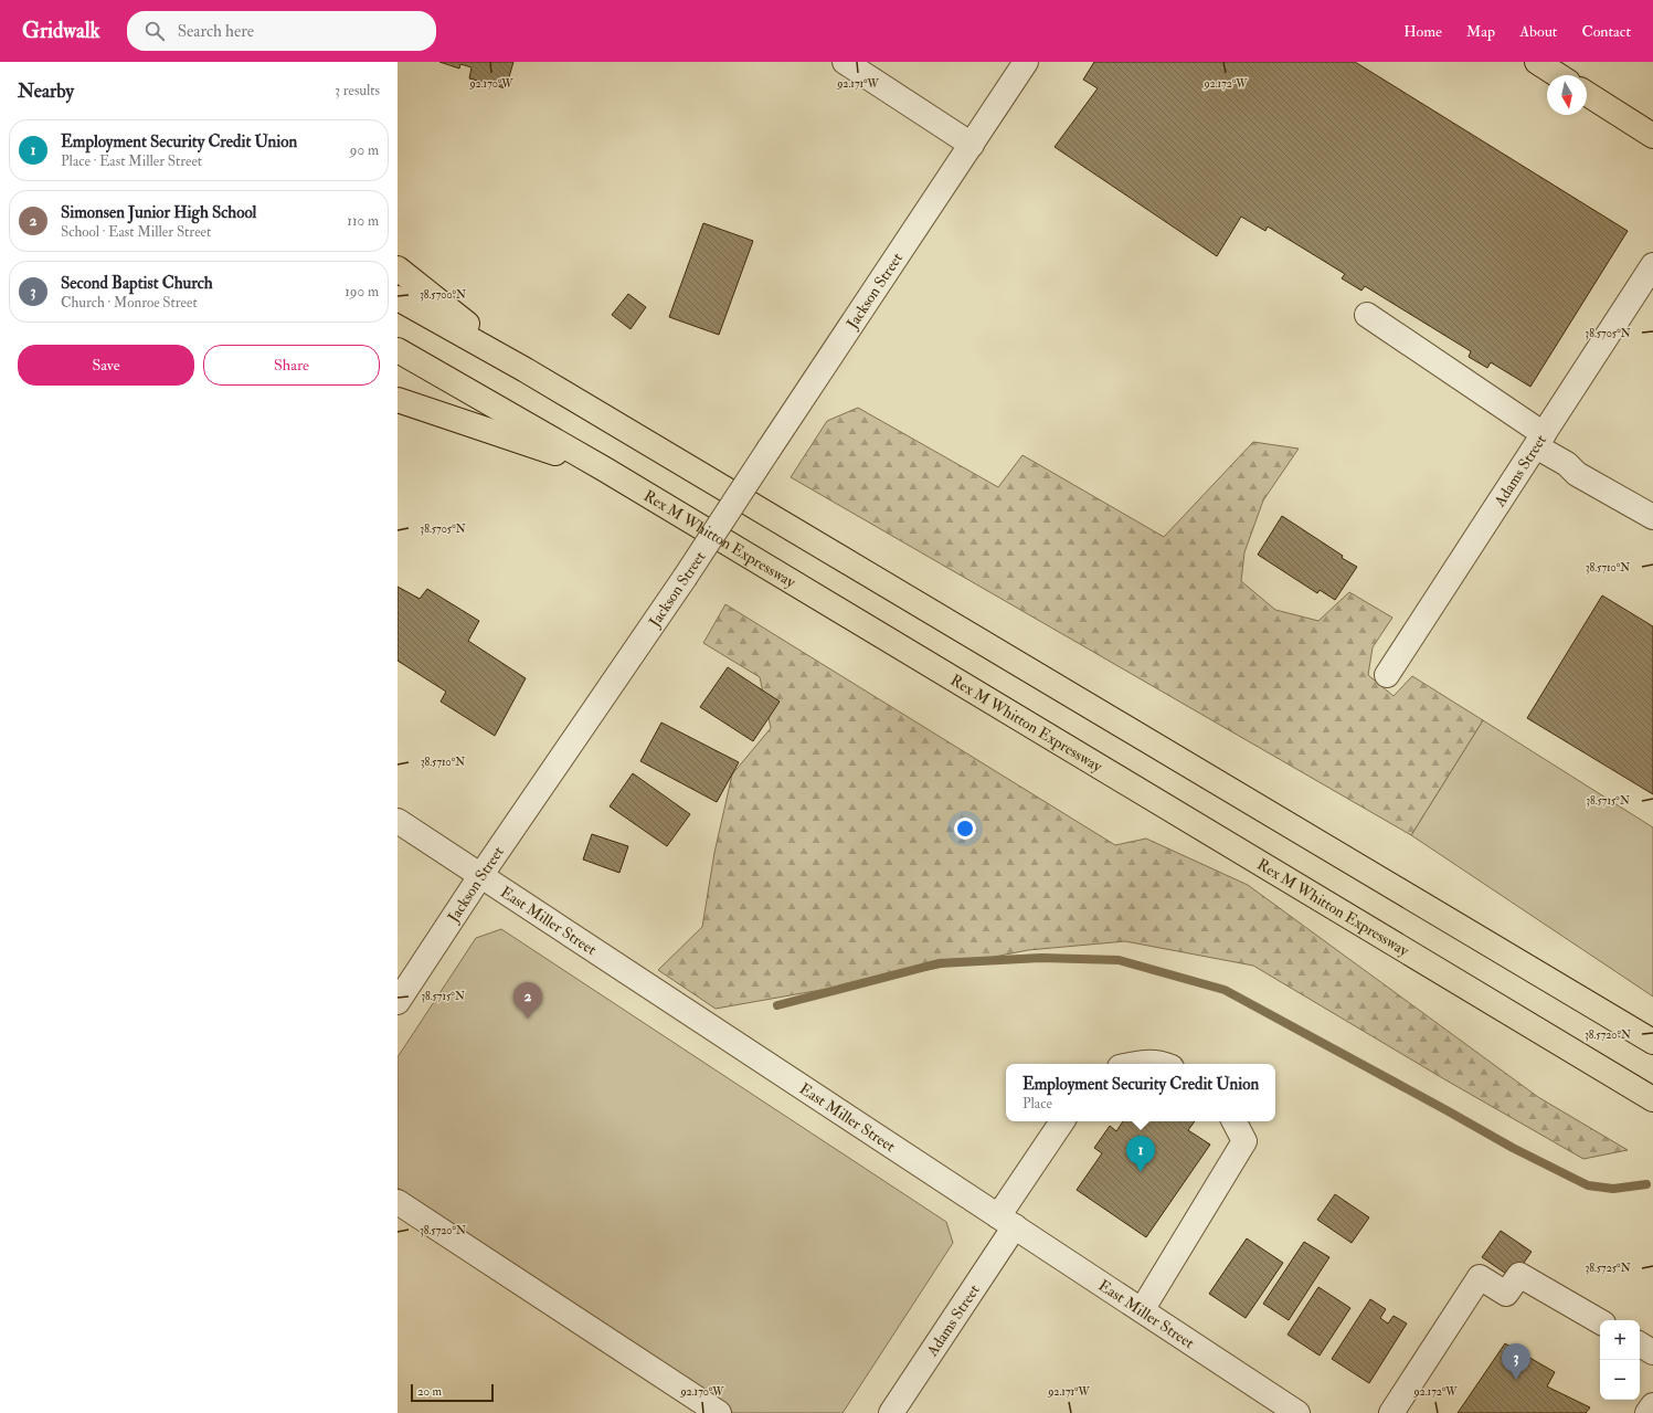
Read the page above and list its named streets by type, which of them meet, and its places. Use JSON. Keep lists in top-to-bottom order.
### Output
{
  "streets": {
    "main road": ["Rex M Whitton Expressway"],
    "street": ["Jackson Street", "Adams Street", "East Miller Street"]
  },
  "crossings": [
    ["Jackson Street", "East Miller Street"],
    ["Adams Street", "East Miller Street"]
  ],
  "scale_bar": "20 m",
  "north": "bottom",
  "page": {
    "header": "Gridwalk",
    "search": "Search here",
    "nav": [
      "Home",
      "Map",
      "About",
      "Contact"
    ],
    "heading": ["Nearby", "3 results"],
    "list": [
      {
        "mark": "1",
        "name": "Employment Security Credit Union",
        "note": "Place · East Miller Street",
        "value": "90 m"
      },
      {
        "mark": "2",
        "name": "Simonsen Junior High School",
        "note": "School · East Miller Street",
        "value": "110 m"
      },
      {
        "mark": "3",
        "name": "Second Baptist Church",
        "note": "Church · Monroe Street",
        "value": "190 m"
      }
    ],
    "buttons": ["Save", "Share"],
    "pins": ["2", "1", "3"],
    "popup": ["Employment Security Credit Union", "Place"],
    "map_buttons": ["+", "−"],
    "scale": "20 m"
  },
  "coordinates": [
    "92.170°W",
    "92.171°W",
    "92.172°W",
    "38.5700°N",
    "38.5705°N",
    "38.5710°N",
    "38.5715°N",
    "38.5720°N",
    "38.5725°N"
  ]
}
